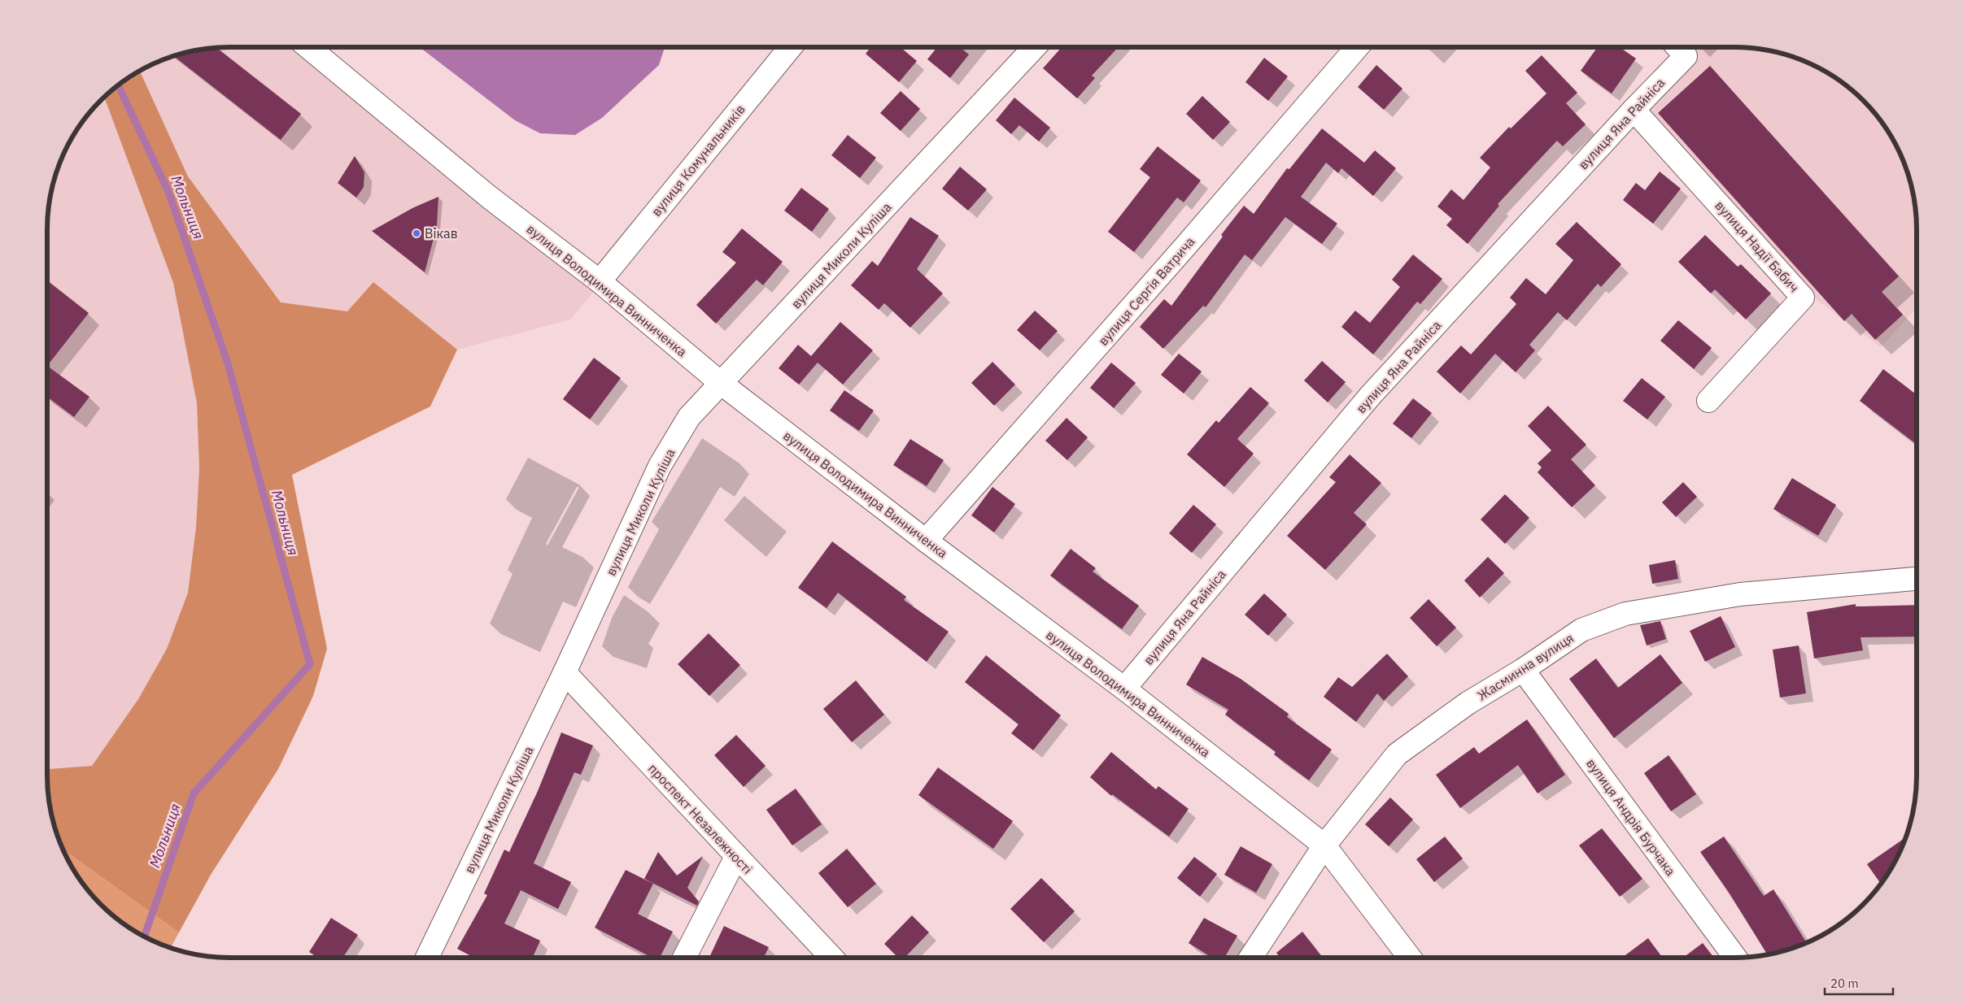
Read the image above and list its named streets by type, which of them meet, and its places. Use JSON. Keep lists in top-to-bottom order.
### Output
{
  "streets": {
    "street": [
      "вулиця Яна Райніса",
      "вулиця Комунальників",
      "вулиця Надії Бабич",
      "вулиця Миколи Куліша",
      "вулиця Володимира Винниченка",
      "вулиця Сергія Ватрича",
      "Жасминна вулиця",
      "вулиця Андрія Бурчака",
      "проспект Незалежності"
    ]
  },
  "crossings": [
    ["вулиця Яна Райніса", "вулиця Надії Бабич"],
    ["вулиця Яна Райніса", "вулиця Володимира Винниченка"],
    ["вулиця Комунальників", "вулиця Володимира Винниченка"],
    ["вулиця Миколи Куліша", "вулиця Володимира Винниченка"],
    ["вулиця Миколи Куліша", "проспект Незалежності"],
    ["вулиця Володимира Винниченка", "вулиця Сергія Ватрича"],
    ["вулиця Володимира Винниченка", "Жасминна вулиця"],
    ["Жасминна вулиця", "вулиця Андрія Бурчака"]
  ],
  "water": ["Мольниця"],
  "places": ["Вікав"],
  "scale_bar": "20 m"
}
